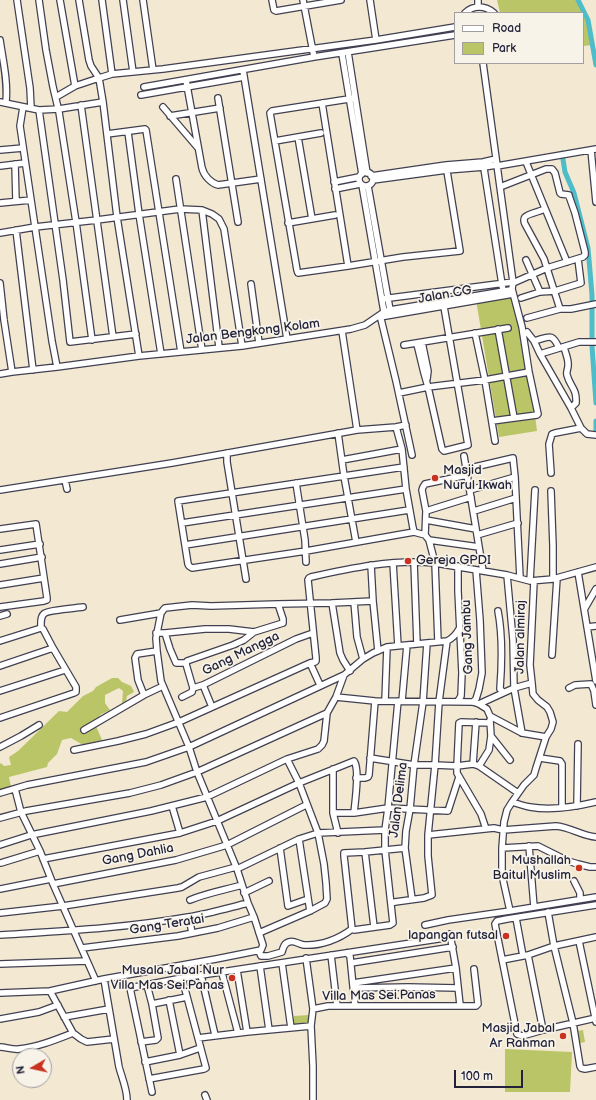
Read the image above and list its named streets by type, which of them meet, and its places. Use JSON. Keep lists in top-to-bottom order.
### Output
{
  "streets": {
    "street": [
      "Jalan CG",
      "Jalan Bengkong Kolam",
      "Gang Jambu",
      "Jalan almiraj",
      "Gang Mangga",
      "Jalan Delima",
      "Gang Dahlia",
      "Gang Teratai",
      "Villa Mas Sei.Panas"
    ]
  },
  "crossings": [
    ["Jalan CG", "Jalan Bengkong Kolam"]
  ],
  "places": [
    "Masjid Nurul Ikwah",
    "Gereja GPDI",
    "Mushallah Baitul Muslim",
    "lapangan futsal",
    "Musala Jabal Nur Villa Mas Sei.Panas",
    "Masjid Jabal Ar Rahman"
  ],
  "legend": ["Road", "Park"],
  "scale_bar": "100 m",
  "north": "left"
}
